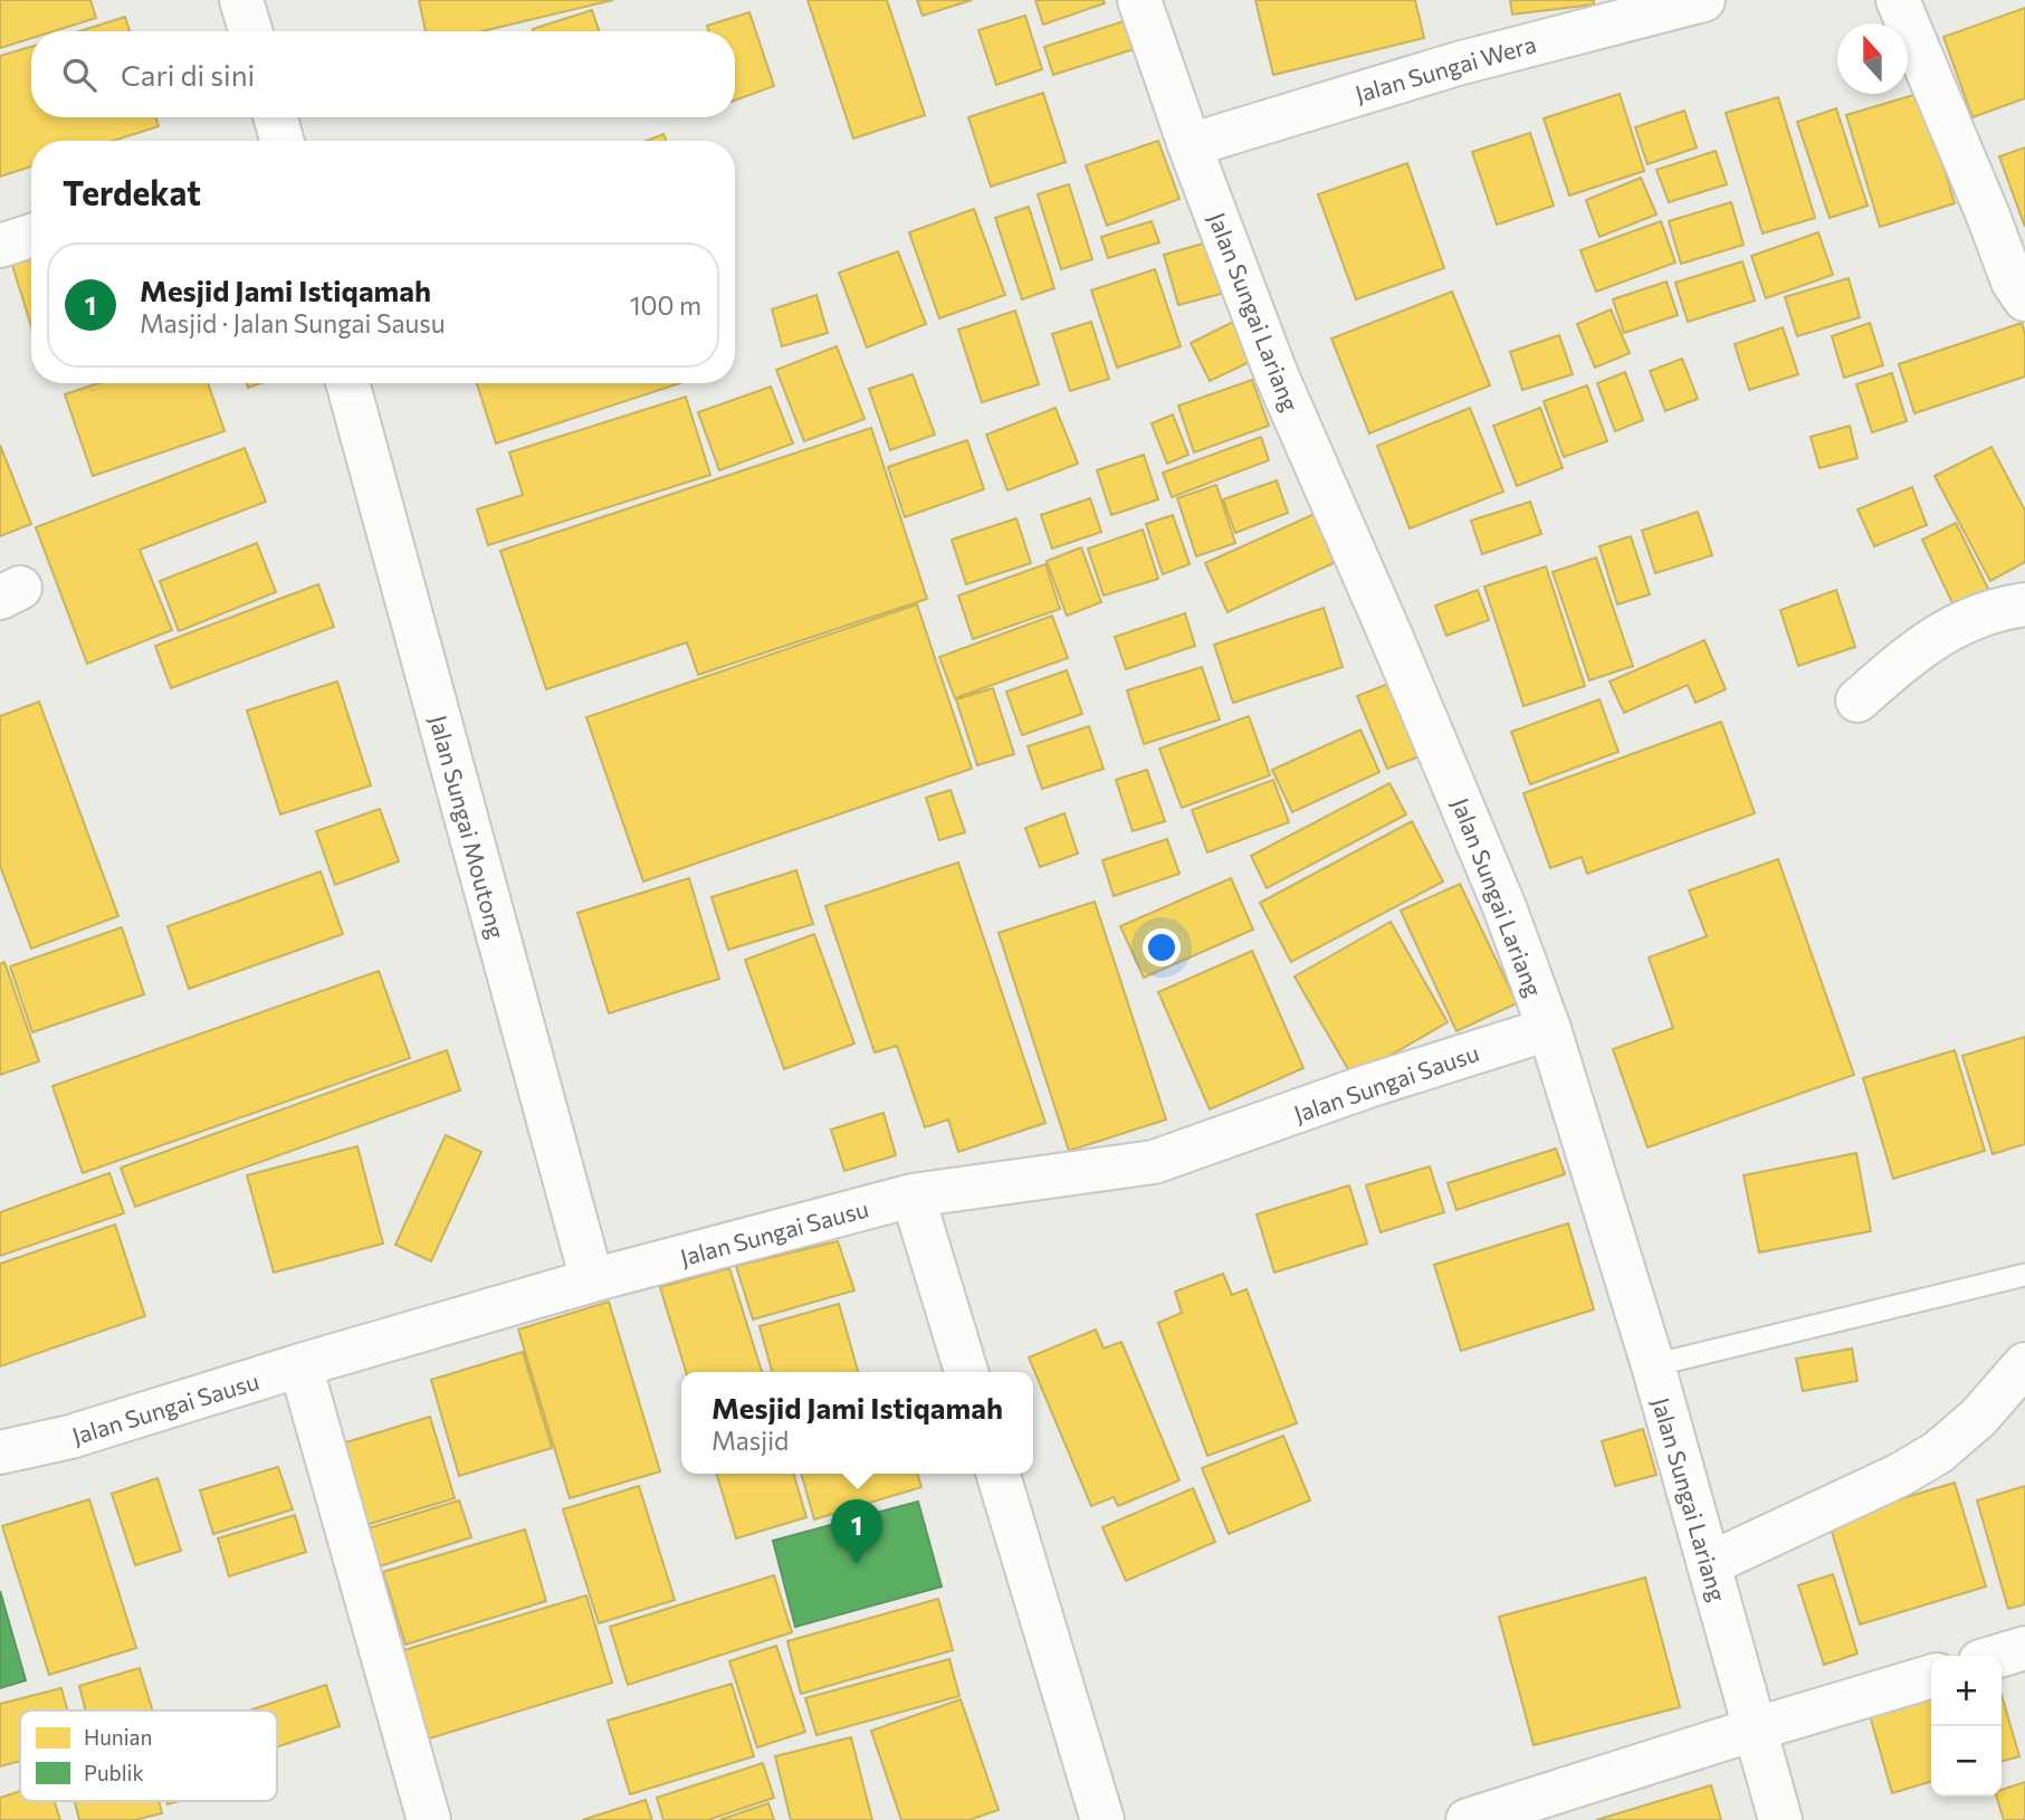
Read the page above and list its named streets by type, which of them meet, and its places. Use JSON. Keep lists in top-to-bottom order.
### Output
{
  "streets": {
    "street": [
      "Jalan Sungai Wera",
      "Jalan Sungai Lariang",
      "Jalan Sungai Moutong",
      "Jalan Sungai Sausu"
    ]
  },
  "crossings": [
    ["Jalan Sungai Wera", "Jalan Sungai Lariang"],
    ["Jalan Sungai Lariang", "Jalan Sungai Sausu"],
    ["Jalan Sungai Moutong", "Jalan Sungai Sausu"]
  ],
  "legend": ["Hunian", "Publik"],
  "north": "top",
  "page": {
    "search": "Cari di sini",
    "heading": "Terdekat",
    "list": [
      {
        "mark": "1",
        "name": "Mesjid Jami Istiqamah",
        "note": "Masjid · Jalan Sungai Sausu",
        "value": "100 m"
      }
    ],
    "popup": ["Mesjid Jami Istiqamah", "Masjid"],
    "pins": "1",
    "map_buttons": ["+", "−"]
  }
}
